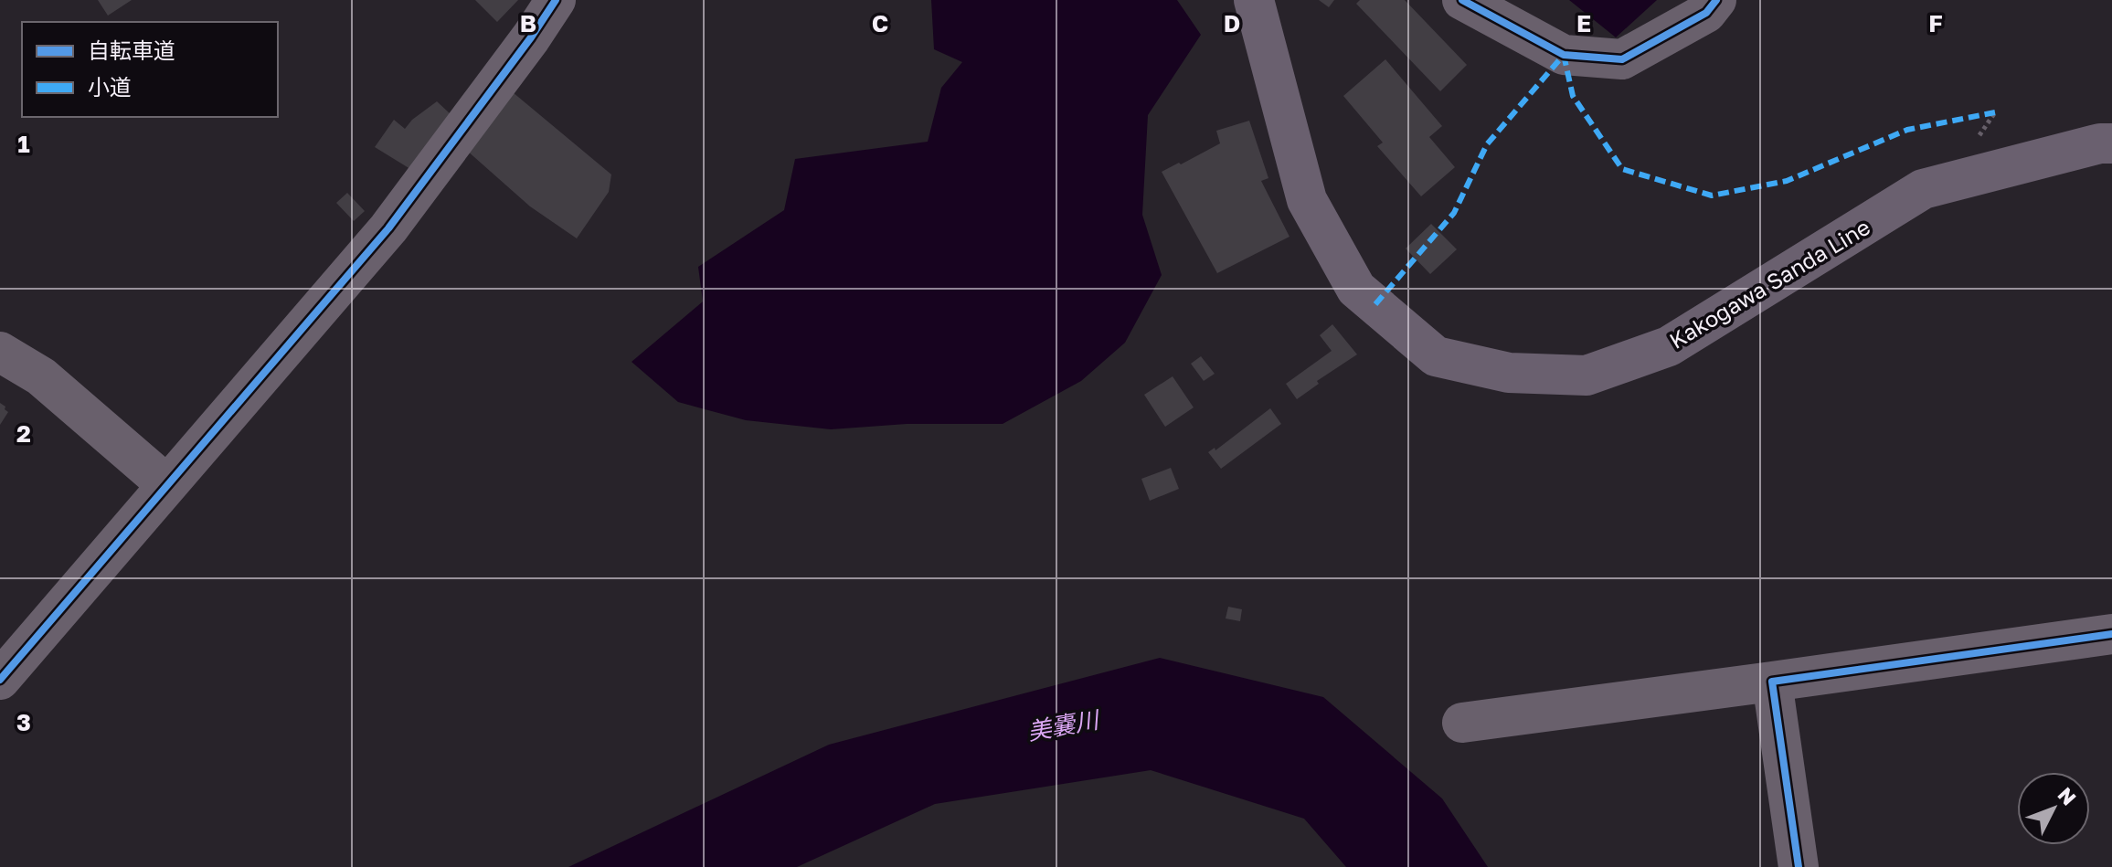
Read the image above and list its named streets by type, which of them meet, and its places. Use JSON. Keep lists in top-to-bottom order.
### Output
{
  "streets": {
    "main road": ["Kakogawa Sanda Line"]
  },
  "water": ["美嚢川"],
  "legend": ["自転車道", "小道"],
  "north": "top right",
  "grid": {
    "columns": [
      "B",
      "C",
      "D",
      "E",
      "F"
    ],
    "rows": ["1", "2", "3"]
  }
}
